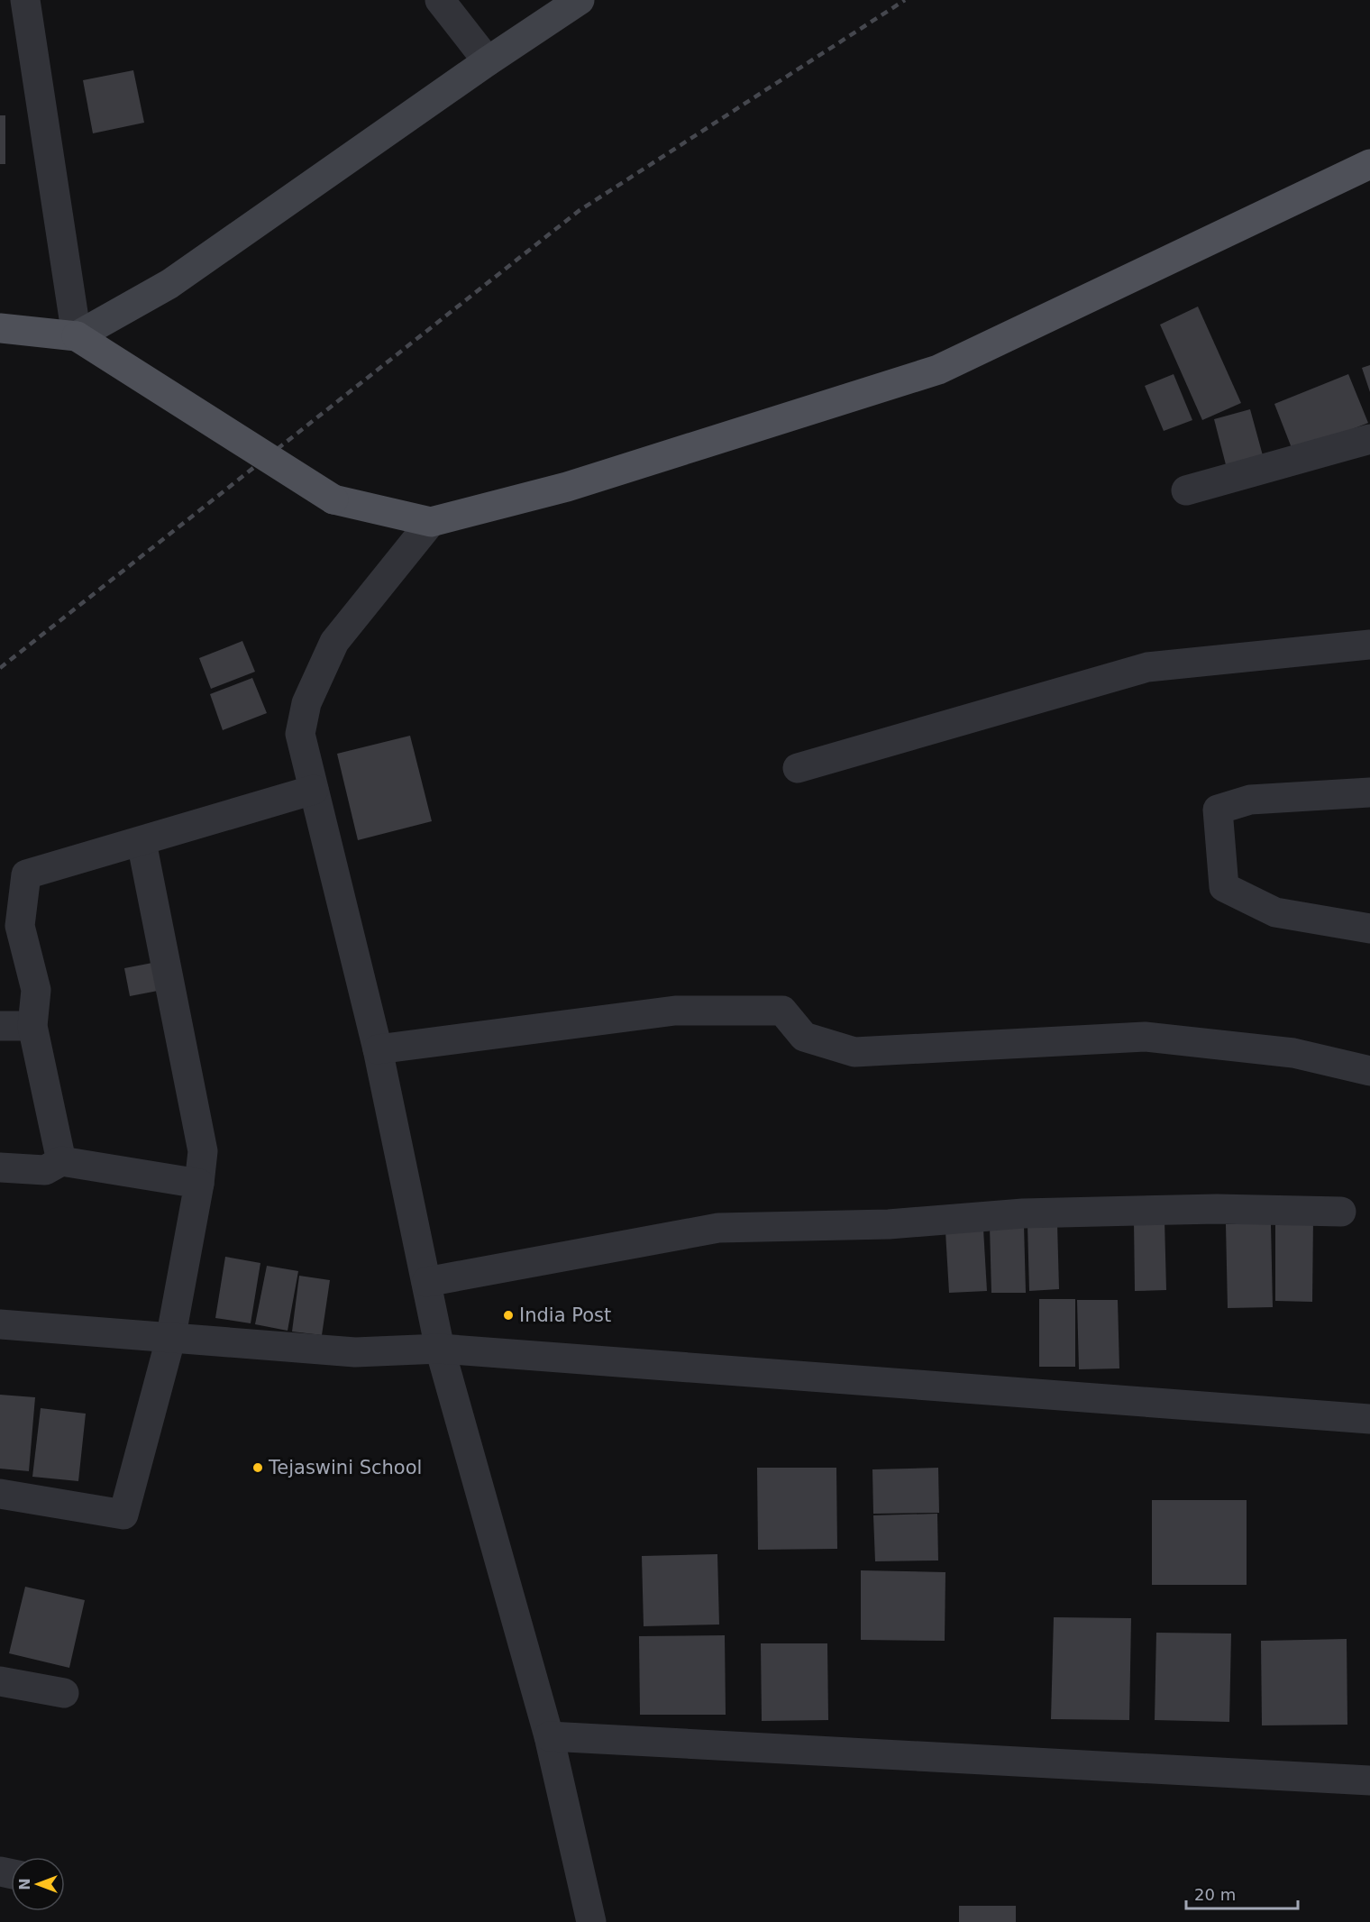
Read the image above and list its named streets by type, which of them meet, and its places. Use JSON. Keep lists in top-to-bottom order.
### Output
{
  "places": ["India Post", "Tejaswini School"],
  "scale_bar": "20 m",
  "north": "left"
}
